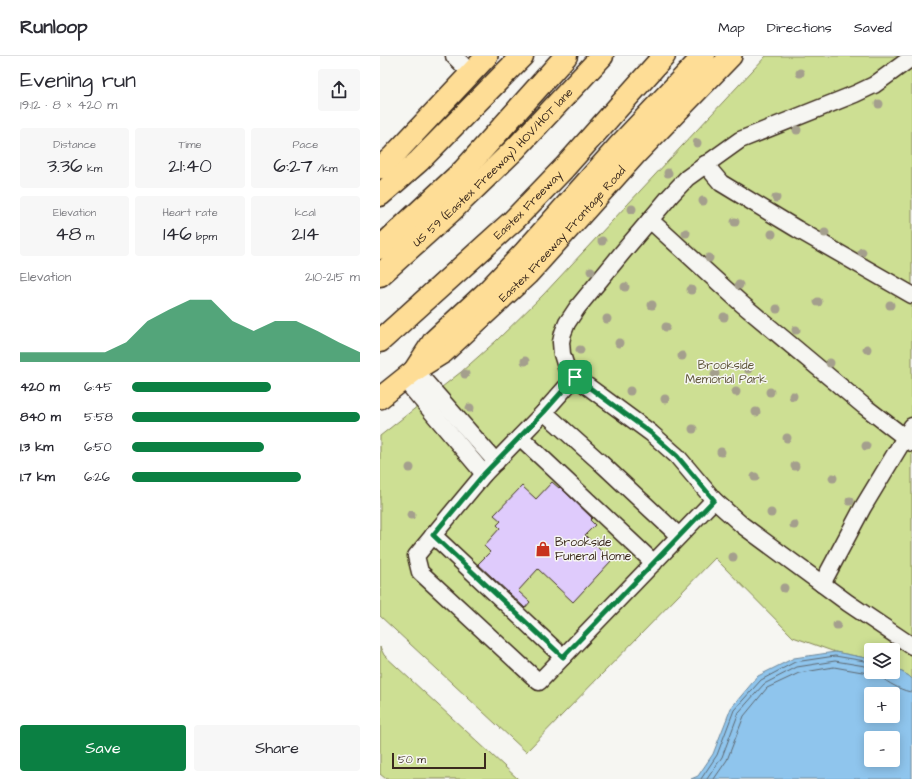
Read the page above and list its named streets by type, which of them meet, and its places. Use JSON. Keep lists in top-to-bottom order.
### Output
{
  "streets": {
    "highway": ["US 59 (Eastex Freeway) HOV/HOT lane", "Eastex Freeway"],
    "main road": ["Eastex Freeway Frontage Road"]
  },
  "parks": ["Brookside Memorial Park"],
  "places": {
    "shop": ["Brookside Funeral Home"]
  },
  "scale_bar": "50 m",
  "page": {
    "header": "Runloop",
    "nav": ["Map", "Directions", "Saved"],
    "heading": ["Evening run", "19:12 · 8 × 420 m"],
    "stats": [
      ["Distance", "3.36 km"],
      ["Time", "21:40"],
      ["Pace", "6:27 /km"],
      ["Elevation", "48 m"],
      ["Heart rate", "146 bpm"],
      ["kcal", "214"]
    ],
    "chart": ["Elevation", "210–215 m"],
    "list": [
      {
        "name": "420 m",
        "note": "6:45"
      },
      {
        "name": "840 m",
        "note": "5:58"
      },
      {
        "name": "1.3 km",
        "note": "6:50"
      },
      {
        "name": "1.7 km",
        "note": "6:26"
      }
    ],
    "map_buttons": ["+", "−"],
    "buttons": ["Save", "Share"],
    "scale": "50 m"
  }
}
